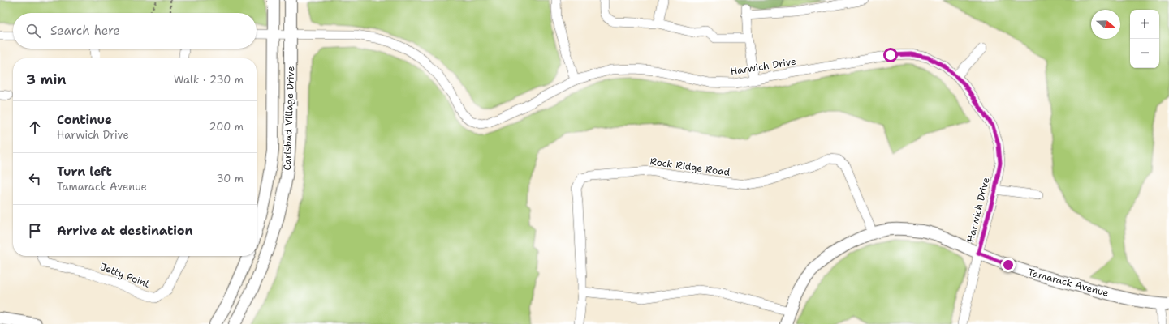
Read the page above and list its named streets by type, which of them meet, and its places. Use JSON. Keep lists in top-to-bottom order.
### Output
{
  "streets": {
    "main road": ["Carlsbad Village Drive", "Tamarack Avenue"],
    "street": ["Harwich Drive", "Rock Ridge Road", "Jetty Point"]
  },
  "crossings": [
    ["Harwich Drive", "Carlsbad Village Drive"],
    ["Harwich Drive", "Tamarack Avenue"],
    ["Rock Ridge Road", "Tamarack Avenue"]
  ],
  "north": "right",
  "page": {
    "map_buttons": ["+", "−"],
    "search": "Search here",
    "heading": ["3 min", "Walk · 230 m"],
    "list": [
      ["Continue", "Harwich Drive", "200 m"],
      ["Turn left", "Tamarack Avenue", "30 m"],
      "Arrive at destination"
    ]
  }
}
